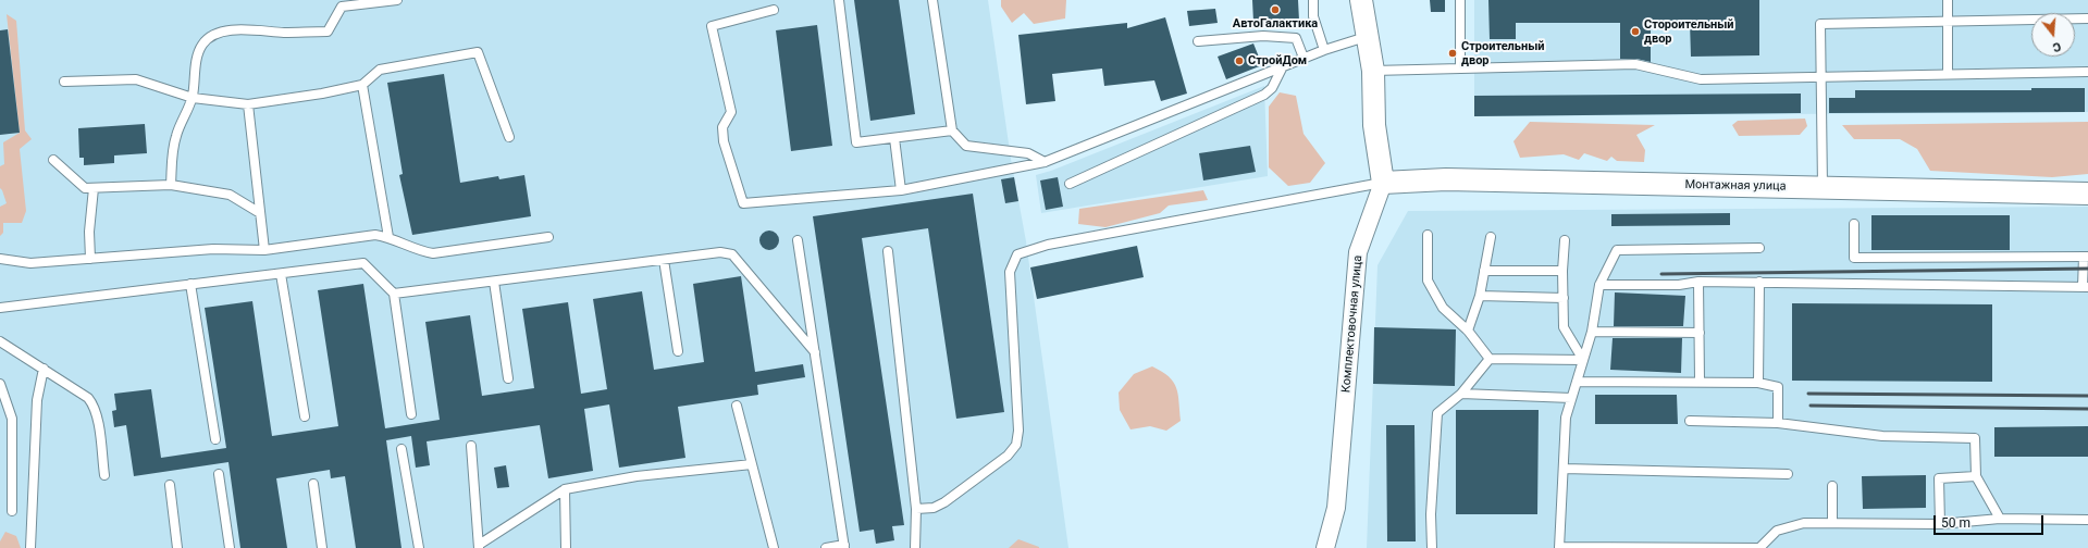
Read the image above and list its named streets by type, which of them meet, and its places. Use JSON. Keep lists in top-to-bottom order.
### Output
{
  "streets": {
    "street": ["Монтажная улица", "Комплектовочная улица"]
  },
  "crossings": [
    ["Монтажная улица", "Комплектовочная улица"]
  ],
  "places": [
    "АвтоГалактика",
    "Стороительный двор",
    "Строительный двор",
    "СтройДом"
  ],
  "scale_bar": "50 m",
  "north": "bottom"
}
